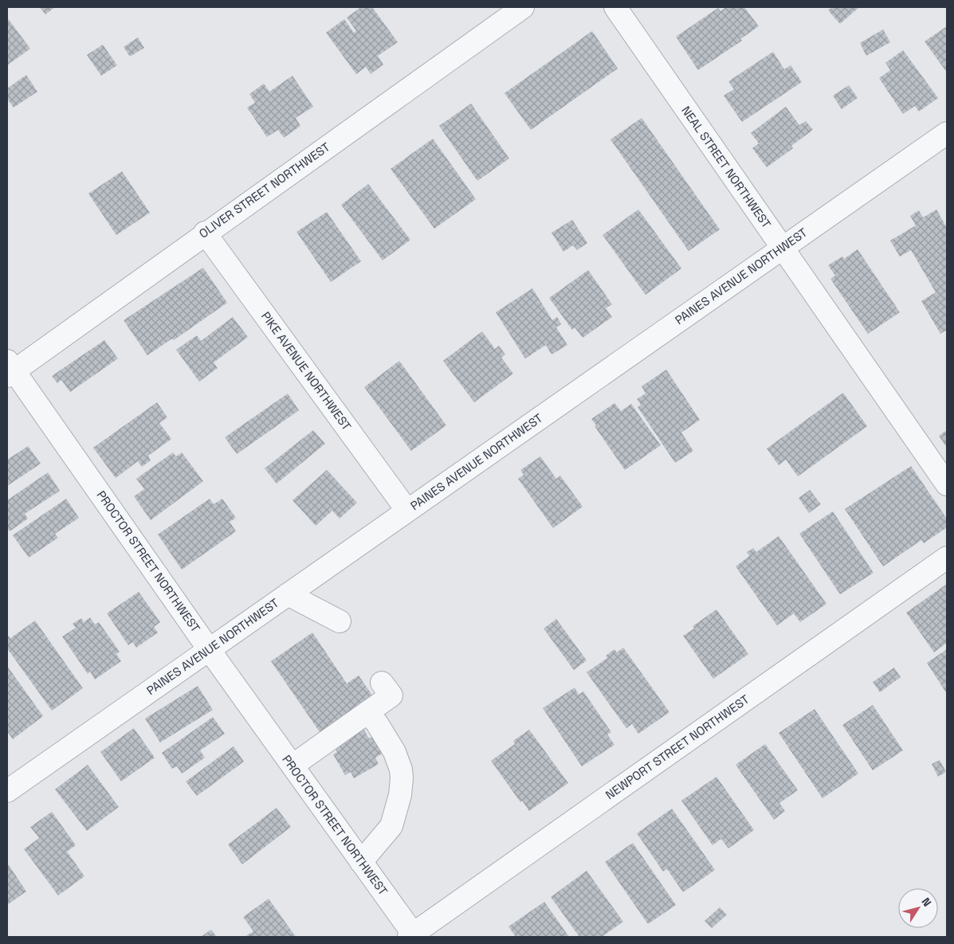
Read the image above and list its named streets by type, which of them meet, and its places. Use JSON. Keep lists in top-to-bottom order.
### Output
{
  "streets": {
    "street": [
      "NEAL STREET NORTHWEST",
      "OLIVER STREET NORTHWEST",
      "PAINES AVENUE NORTHWEST",
      "PIKE AVENUE NORTHWEST",
      "PROCTOR STREET NORTHWEST",
      "NEWPORT STREET NORTHWEST"
    ]
  },
  "crossings": [
    ["NEAL STREET NORTHWEST", "PAINES AVENUE NORTHWEST"],
    ["OLIVER STREET NORTHWEST", "PIKE AVENUE NORTHWEST"],
    ["OLIVER STREET NORTHWEST", "PROCTOR STREET NORTHWEST"],
    ["PAINES AVENUE NORTHWEST", "PIKE AVENUE NORTHWEST"],
    ["PAINES AVENUE NORTHWEST", "PROCTOR STREET NORTHWEST"],
    ["PROCTOR STREET NORTHWEST", "NEWPORT STREET NORTHWEST"]
  ],
  "north": "top right"
}
